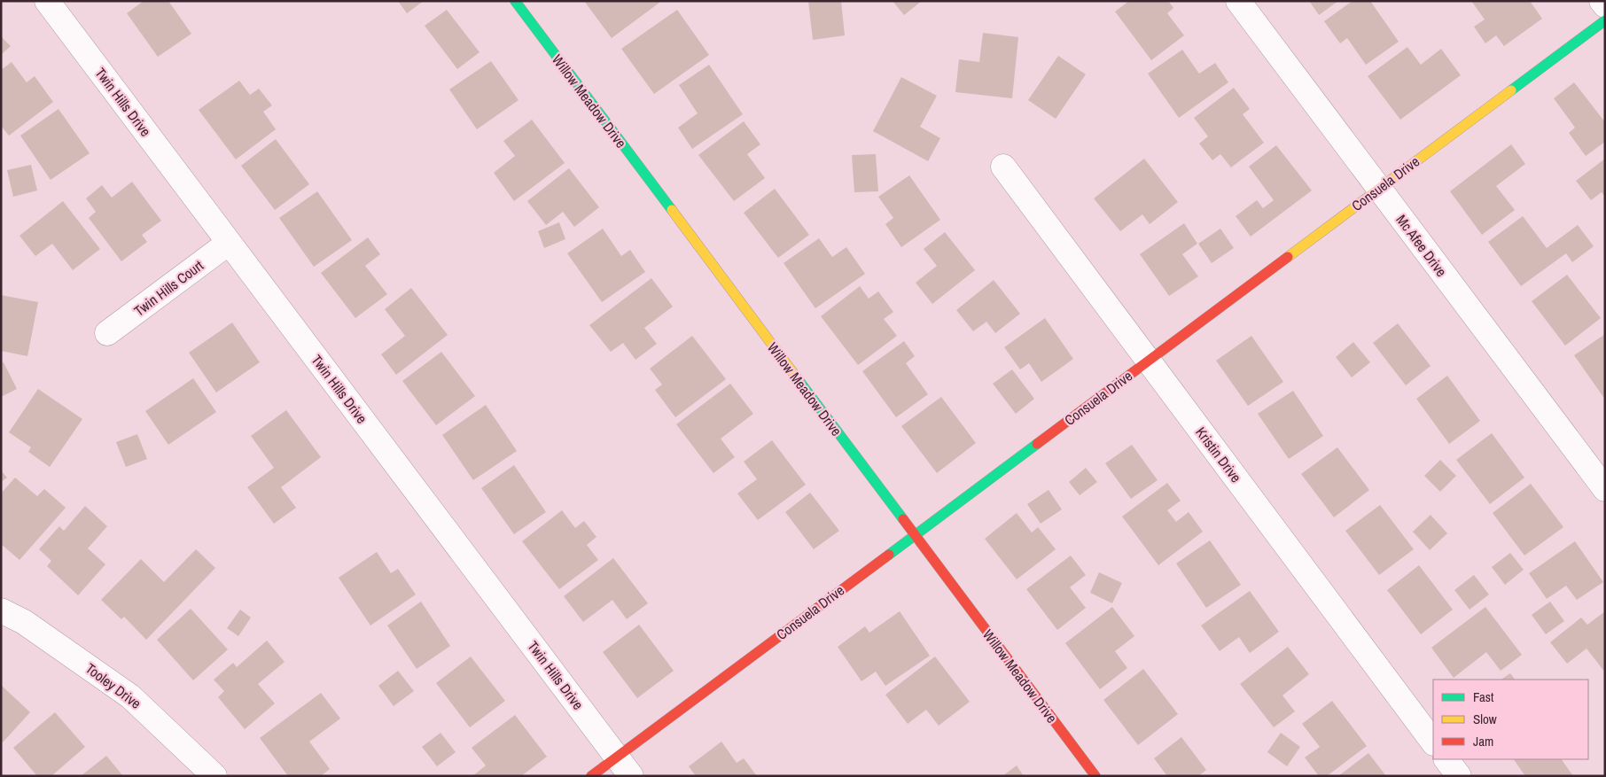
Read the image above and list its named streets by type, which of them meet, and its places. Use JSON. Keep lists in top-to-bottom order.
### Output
{
  "streets": {
    "street": [
      "Willow Meadow Drive",
      "Twin Hills Drive",
      "Consuela Drive",
      "Mc Afee Drive",
      "Twin Hills Court",
      "Kristin Drive",
      "Tooley Drive"
    ]
  },
  "crossings": [
    ["Willow Meadow Drive", "Consuela Drive"],
    ["Twin Hills Drive", "Consuela Drive"],
    ["Twin Hills Drive", "Twin Hills Court"],
    ["Consuela Drive", "Mc Afee Drive"],
    ["Consuela Drive", "Kristin Drive"]
  ],
  "legend": ["Fast", "Slow", "Jam"]
}
